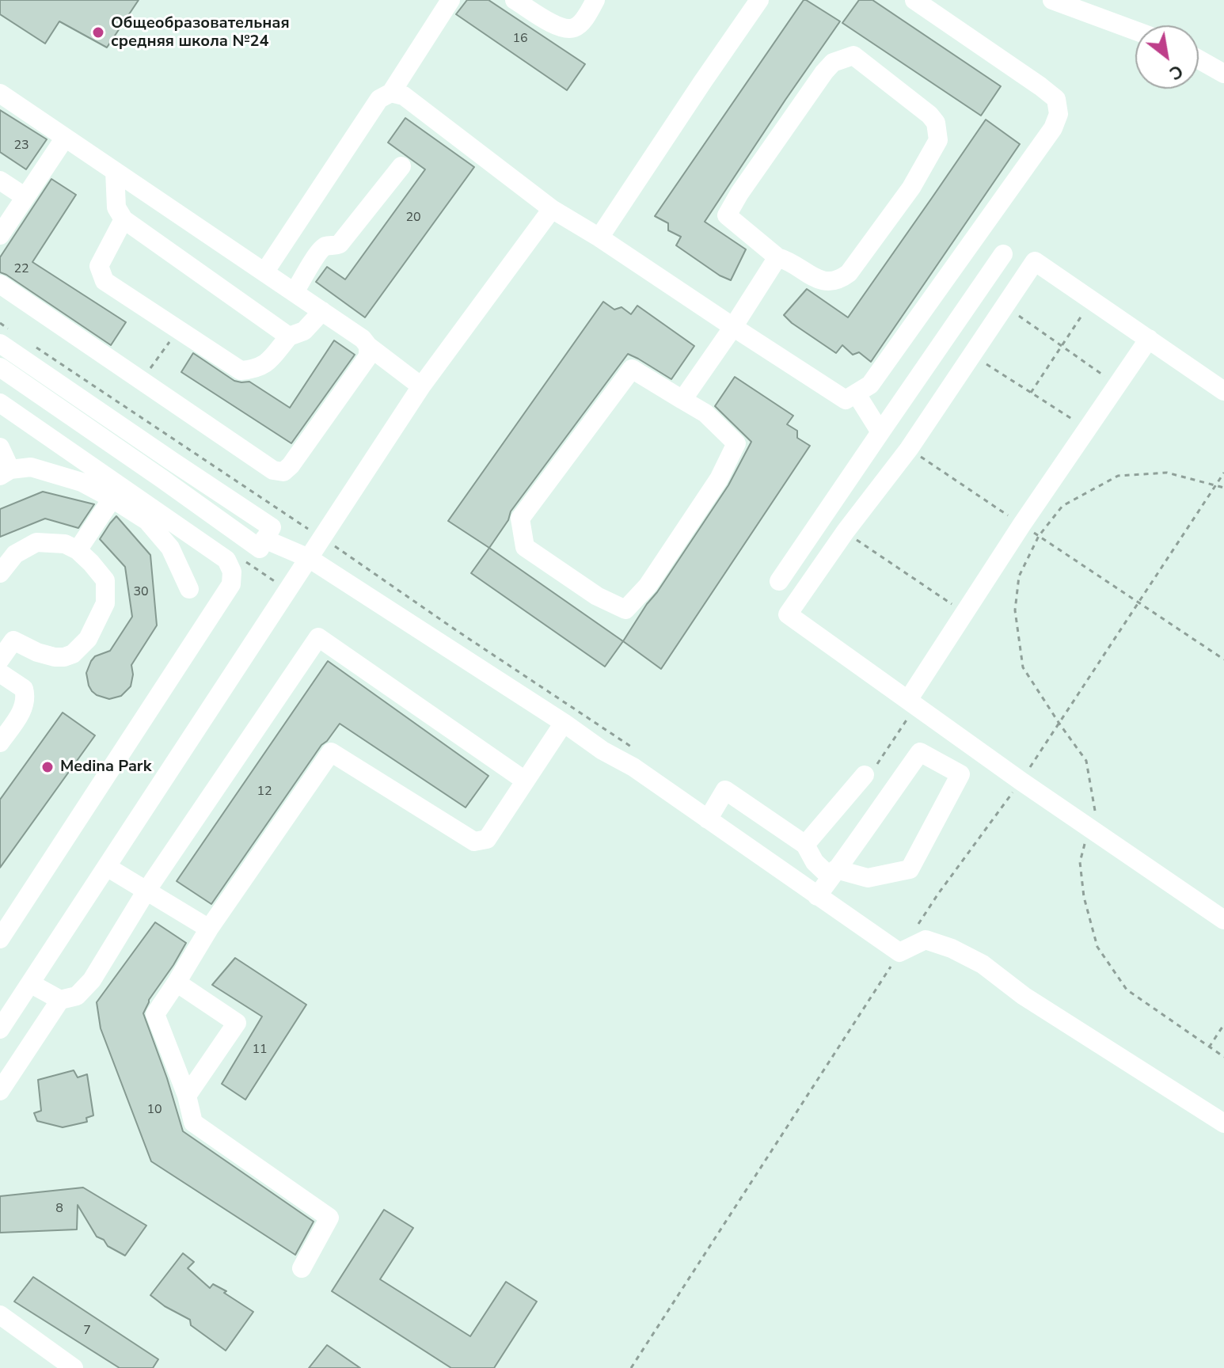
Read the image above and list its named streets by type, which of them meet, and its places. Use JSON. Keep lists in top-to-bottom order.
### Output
{
  "places": ["Общеобразовательная средняя школа №24", "Medina Park"],
  "house_numbers": [
    "16",
    "23",
    "20",
    "22",
    "30",
    "12",
    "11",
    "10",
    "8",
    "7"
  ],
  "north": "bottom right"
}
